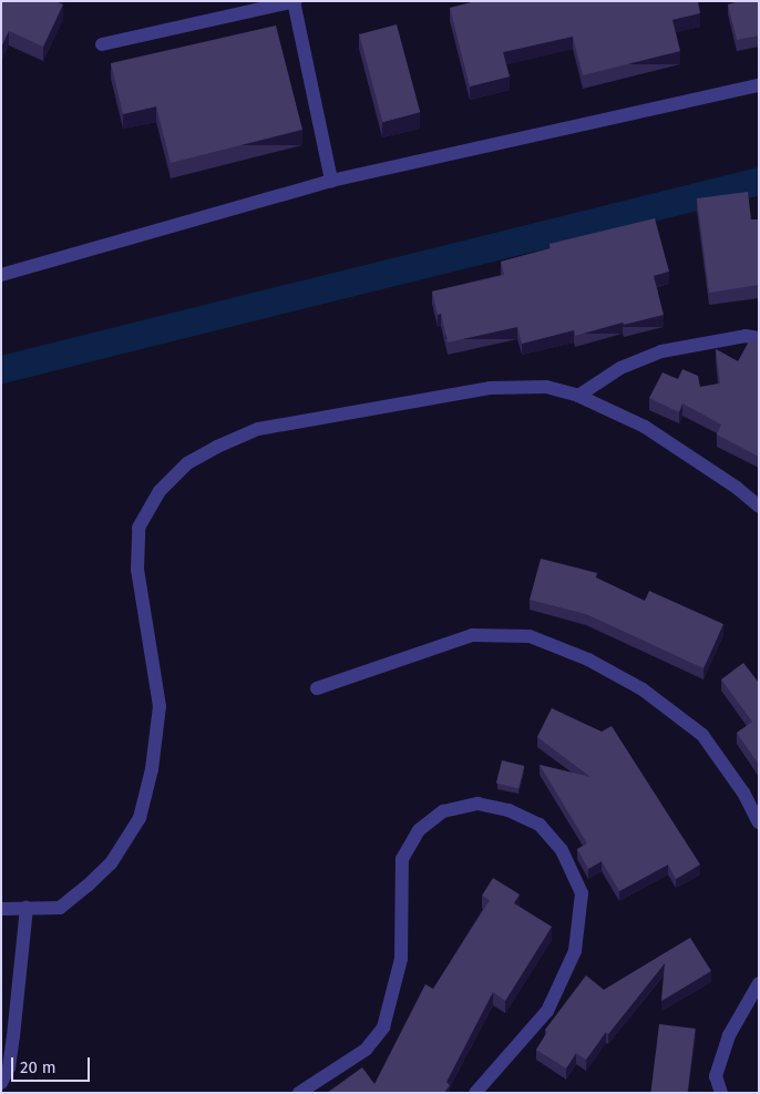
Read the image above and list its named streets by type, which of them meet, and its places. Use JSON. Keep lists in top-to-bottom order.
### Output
{
  "scale_bar": "20 m"
}
